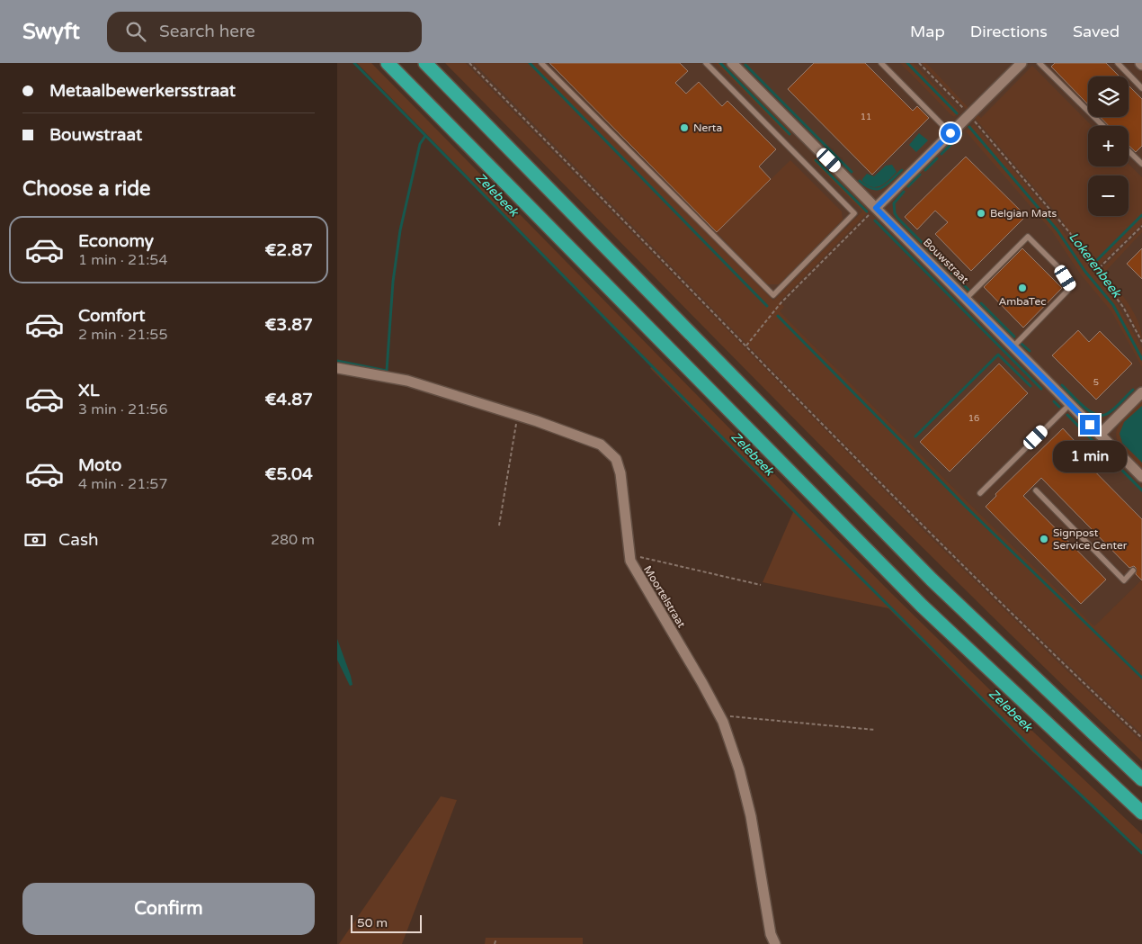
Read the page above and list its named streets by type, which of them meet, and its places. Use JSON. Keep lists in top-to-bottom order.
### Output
{
  "streets": {
    "street": ["Bouwstraat", "Moortelstraat"]
  },
  "water": ["Zelebeek", "Lokerenbeek"],
  "places": [
    "Nerta",
    "Belgian Mats",
    "AmbaTec",
    "Signpost Service Center"
  ],
  "house_numbers": ["11", "5", "16"],
  "scale_bar": "50 m",
  "page": {
    "header": "Swyft",
    "search": "Search here",
    "nav": ["Map", "Directions", "Saved"],
    "banner": ["Metaalbewerkersstraat", "Bouwstraat"],
    "map_buttons": ["+", "−"],
    "heading": "Choose a ride",
    "list": [
      {
        "name": "Economy",
        "note": "1 min · 21:54",
        "value": "€2.87"
      },
      {
        "name": "Comfort",
        "note": "2 min · 21:55",
        "value": "€3.87"
      },
      {
        "name": "XL",
        "note": "3 min · 21:56",
        "value": "€4.87"
      },
      {
        "name": "Moto",
        "note": "4 min · 21:57",
        "value": "€5.04"
      }
    ],
    "bubble": "1 min",
    "pay": ["Cash", "280 m"],
    "buttons": "Confirm",
    "scale": "50 m"
  }
}
